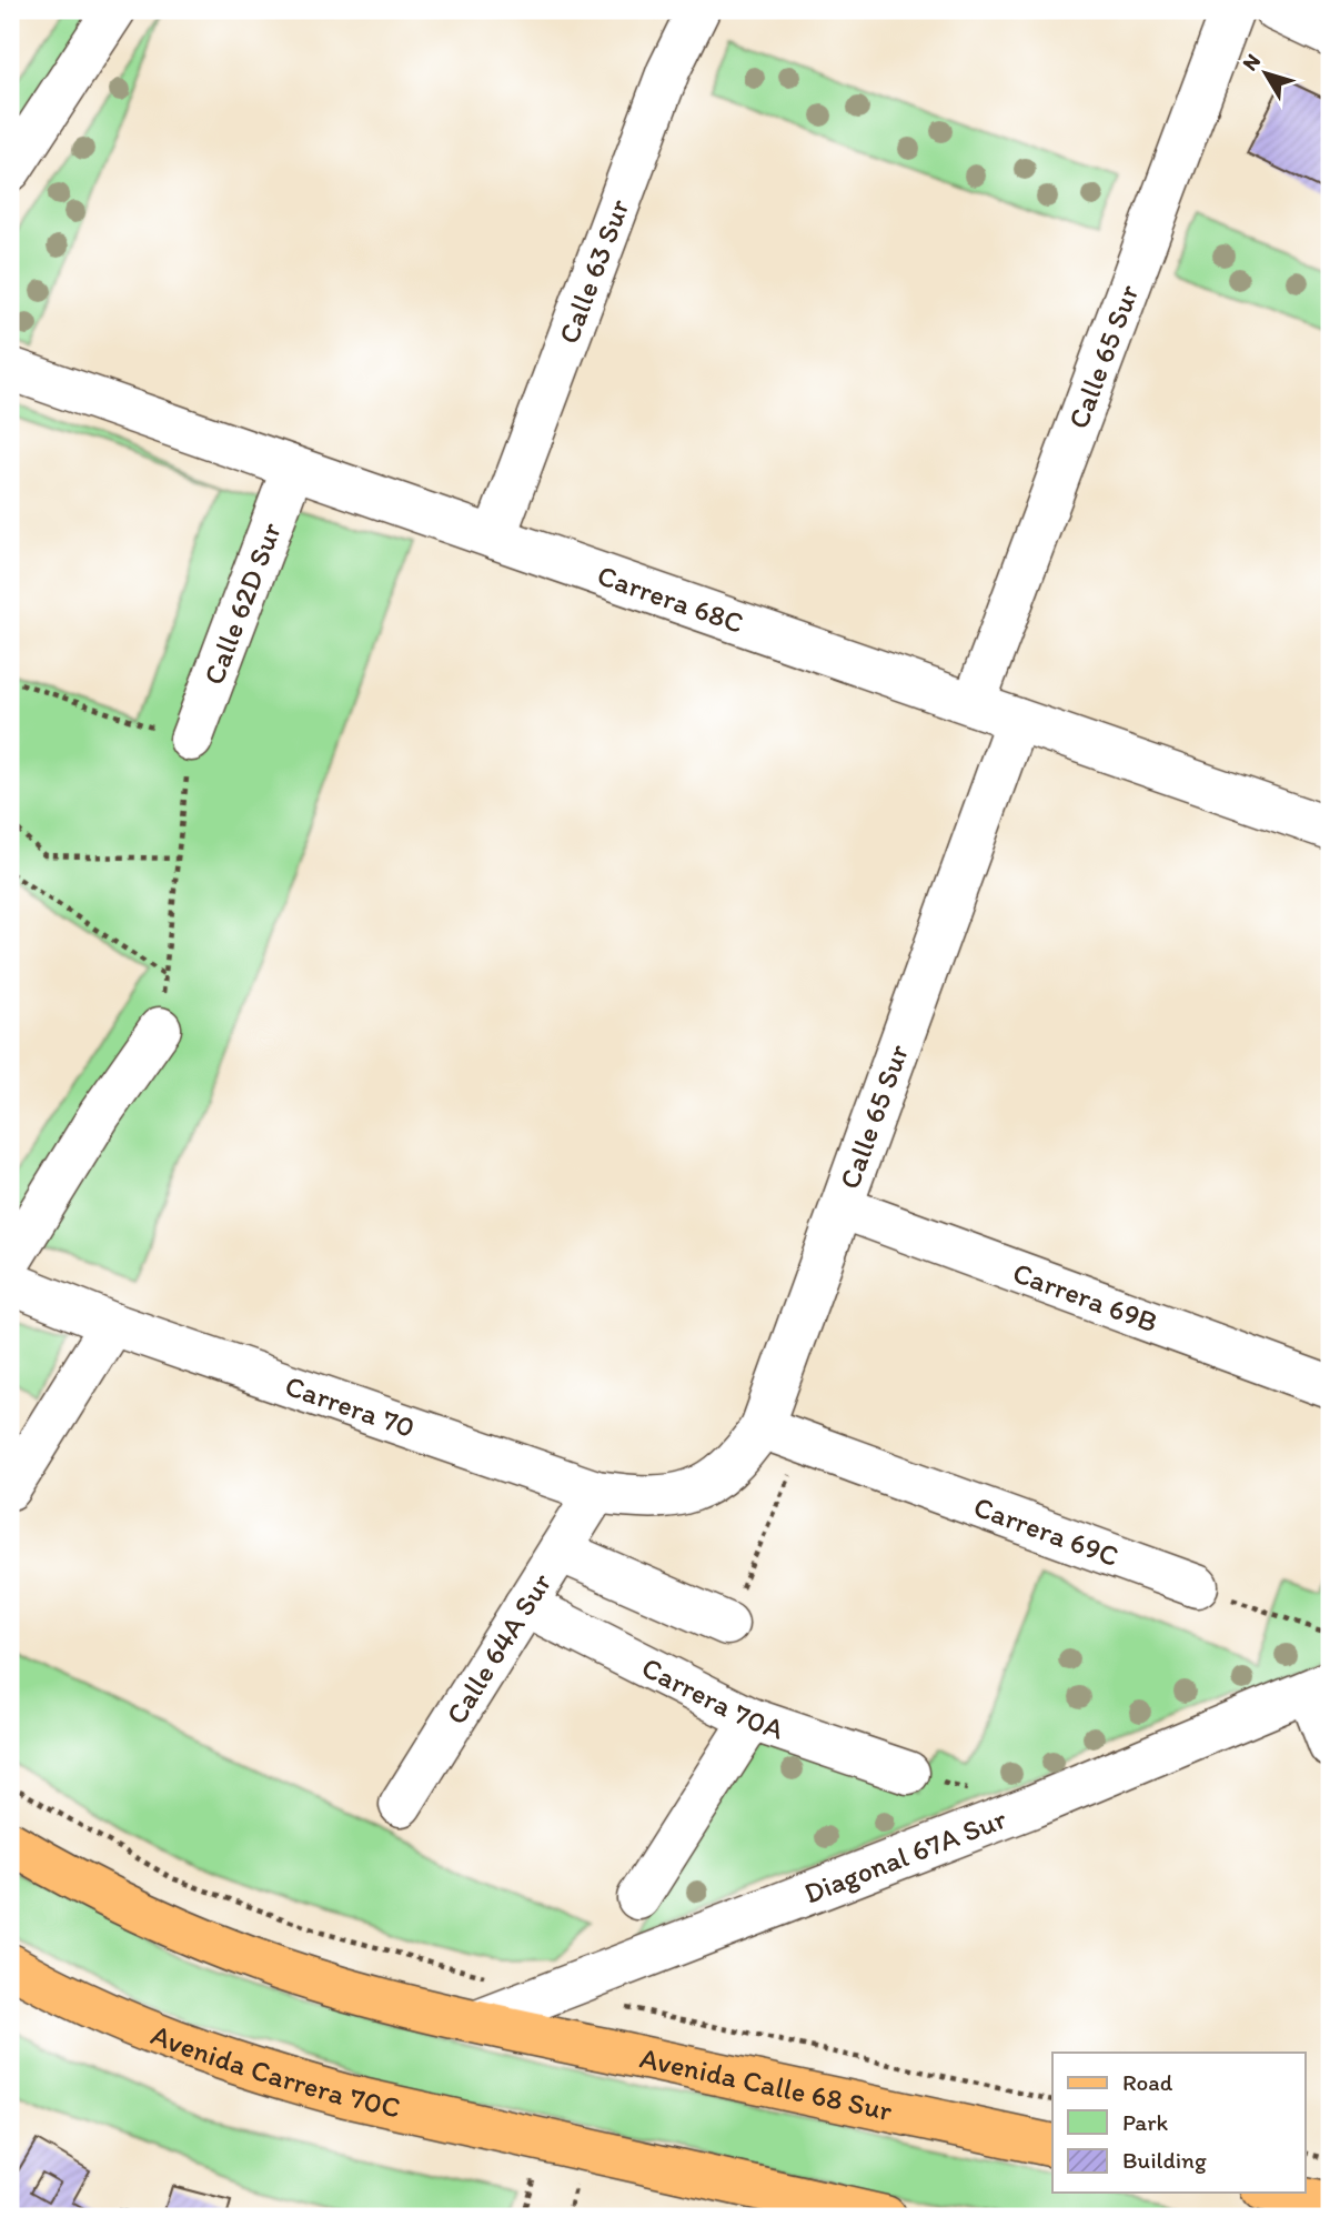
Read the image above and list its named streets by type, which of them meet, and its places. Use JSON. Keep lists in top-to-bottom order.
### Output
{
  "streets": {
    "main road": ["Avenida Carrera 70C", "Avenida Calle 68 Sur"],
    "street": [
      "Calle 63 Sur",
      "Calle 65 Sur",
      "Carrera 68C",
      "Calle 62D Sur",
      "Carrera 69B",
      "Carrera 70",
      "Carrera 69C",
      "Calle 64A Sur",
      "Carrera 70A",
      "Diagonal 67A Sur"
    ]
  },
  "crossings": [
    ["Calle 63 Sur", "Carrera 68C"],
    ["Calle 65 Sur", "Carrera 68C"],
    ["Calle 65 Sur", "Carrera 69B"],
    ["Calle 65 Sur", "Carrera 70"],
    ["Calle 65 Sur", "Carrera 69C"],
    ["Carrera 68C", "Calle 62D Sur"],
    ["Carrera 70", "Calle 64A Sur"],
    ["Calle 64A Sur", "Carrera 70A"],
    ["Diagonal 67A Sur", "Avenida Calle 68 Sur"]
  ],
  "legend": ["Road", "Park", "Building"],
  "north": "top left"
}
